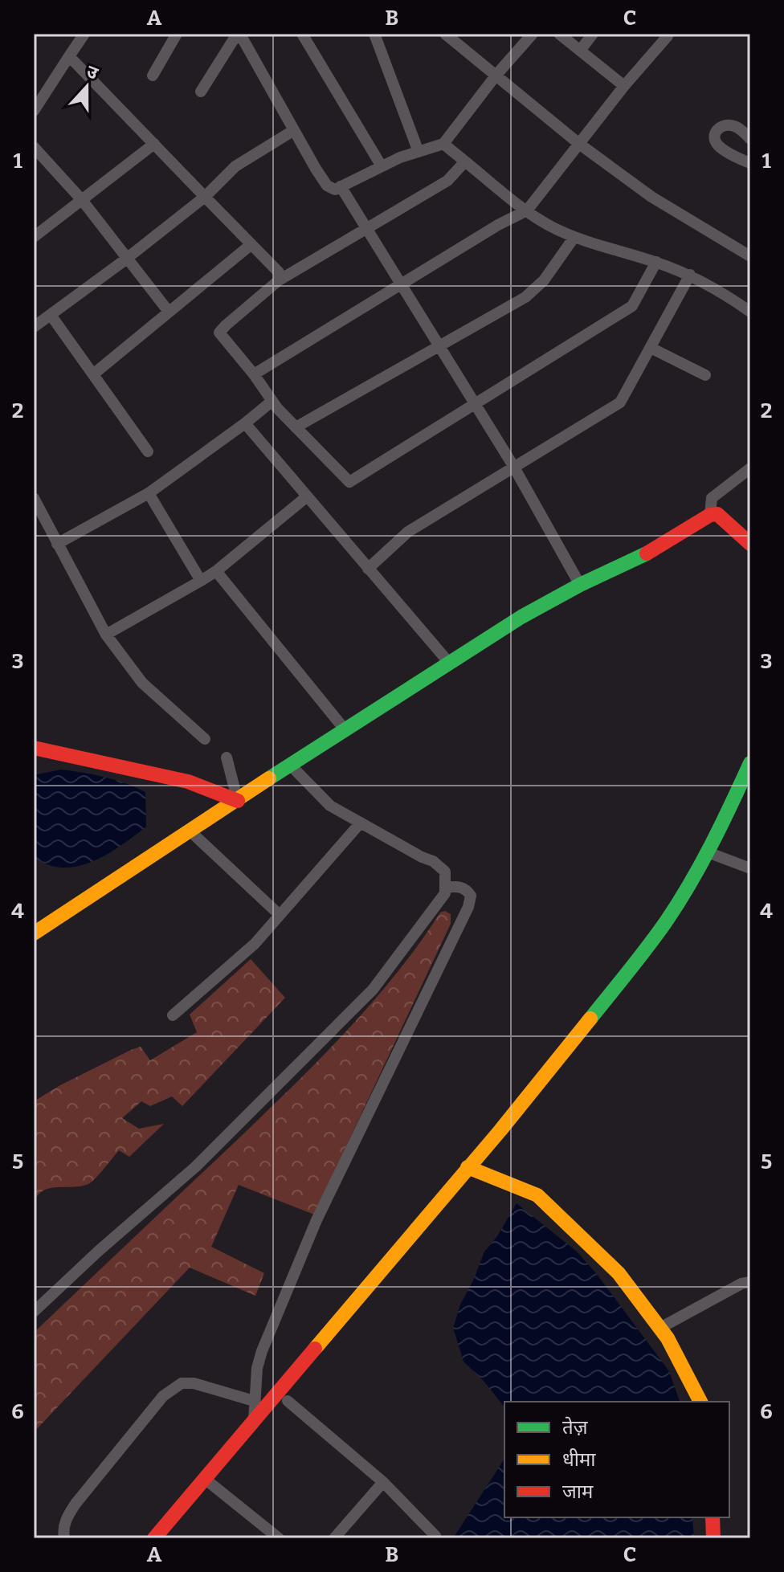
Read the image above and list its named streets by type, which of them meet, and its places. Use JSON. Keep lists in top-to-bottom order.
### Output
{
  "legend": ["तेज़", "धीमा", "जाम"],
  "north": "top",
  "grid": {
    "columns": ["A", "B", "C"],
    "rows": [
      "1",
      "2",
      "3",
      "4",
      "5",
      "6"
    ]
  }
}
